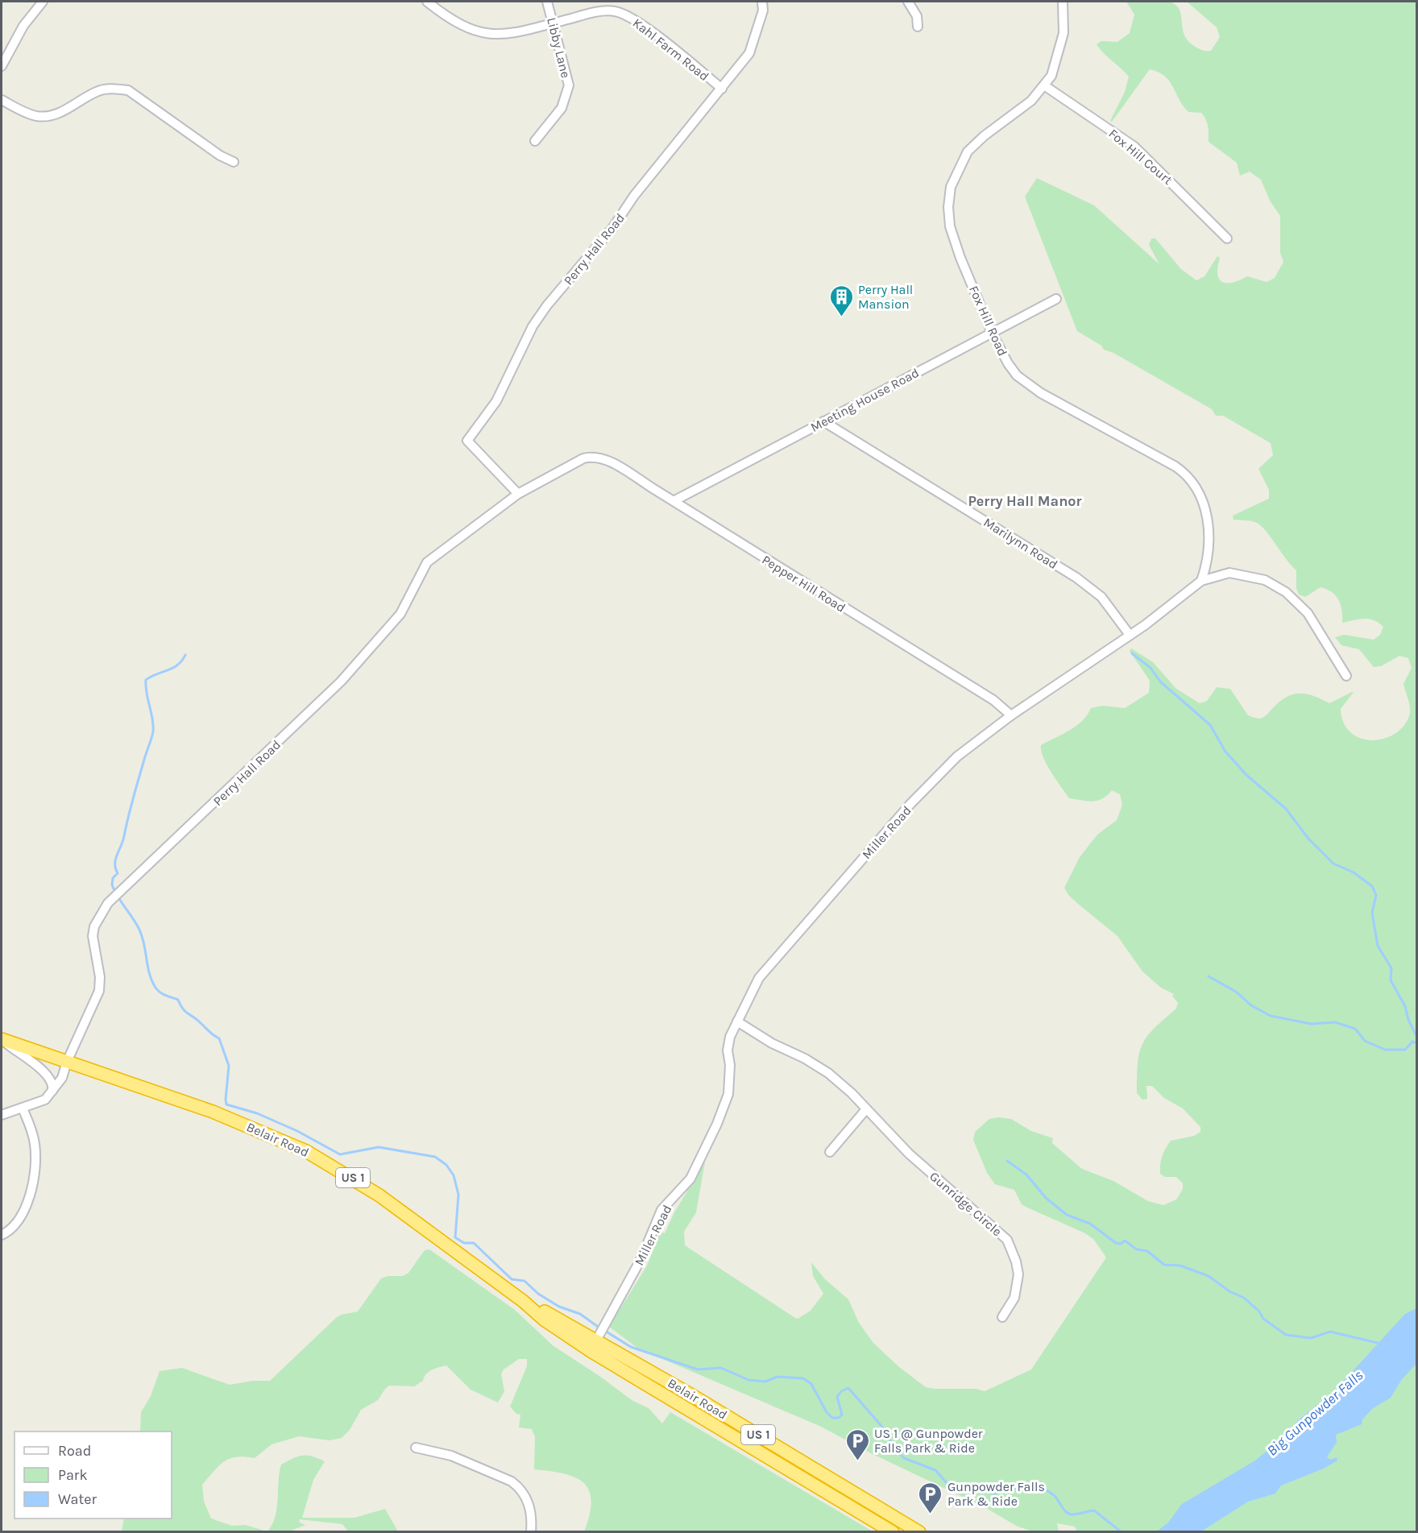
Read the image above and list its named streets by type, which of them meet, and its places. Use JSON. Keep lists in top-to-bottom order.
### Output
{
  "streets": {
    "highway": ["Belair Road", "US 1"],
    "street": [
      "Libby Lane",
      "Kahl Farm Road",
      "Fox Hill Court",
      "Perry Hall Road",
      "Fox Hill Road",
      "Meeting House Road",
      "Marilynn Road",
      "Pepper Hill Road",
      "Miller Road",
      "Gunridge Circle"
    ]
  },
  "crossings": [
    ["Libby Lane", "Kahl Farm Road"],
    ["Kahl Farm Road", "Perry Hall Road"],
    ["Fox Hill Court", "Fox Hill Road"],
    ["Perry Hall Road", "Pepper Hill Road"],
    ["Perry Hall Road", "Belair Road"],
    ["Fox Hill Road", "Meeting House Road"],
    ["Fox Hill Road", "Miller Road"],
    ["Meeting House Road", "Marilynn Road"],
    ["Meeting House Road", "Pepper Hill Road"],
    ["Marilynn Road", "Miller Road"],
    ["Pepper Hill Road", "Miller Road"],
    ["Miller Road", "Belair Road"],
    ["Miller Road", "Gunridge Circle"]
  ],
  "districts": ["Perry Hall Manor"],
  "water": ["Big Gunpowder Falls"],
  "places": {
    "building": ["Perry Hall Mansion"],
    "parking": ["US 1 @ Gunpowder Falls Park & Ride", "Gunpowder Falls Park & Ride"]
  },
  "legend": ["Road", "Park", "Water"]
}
